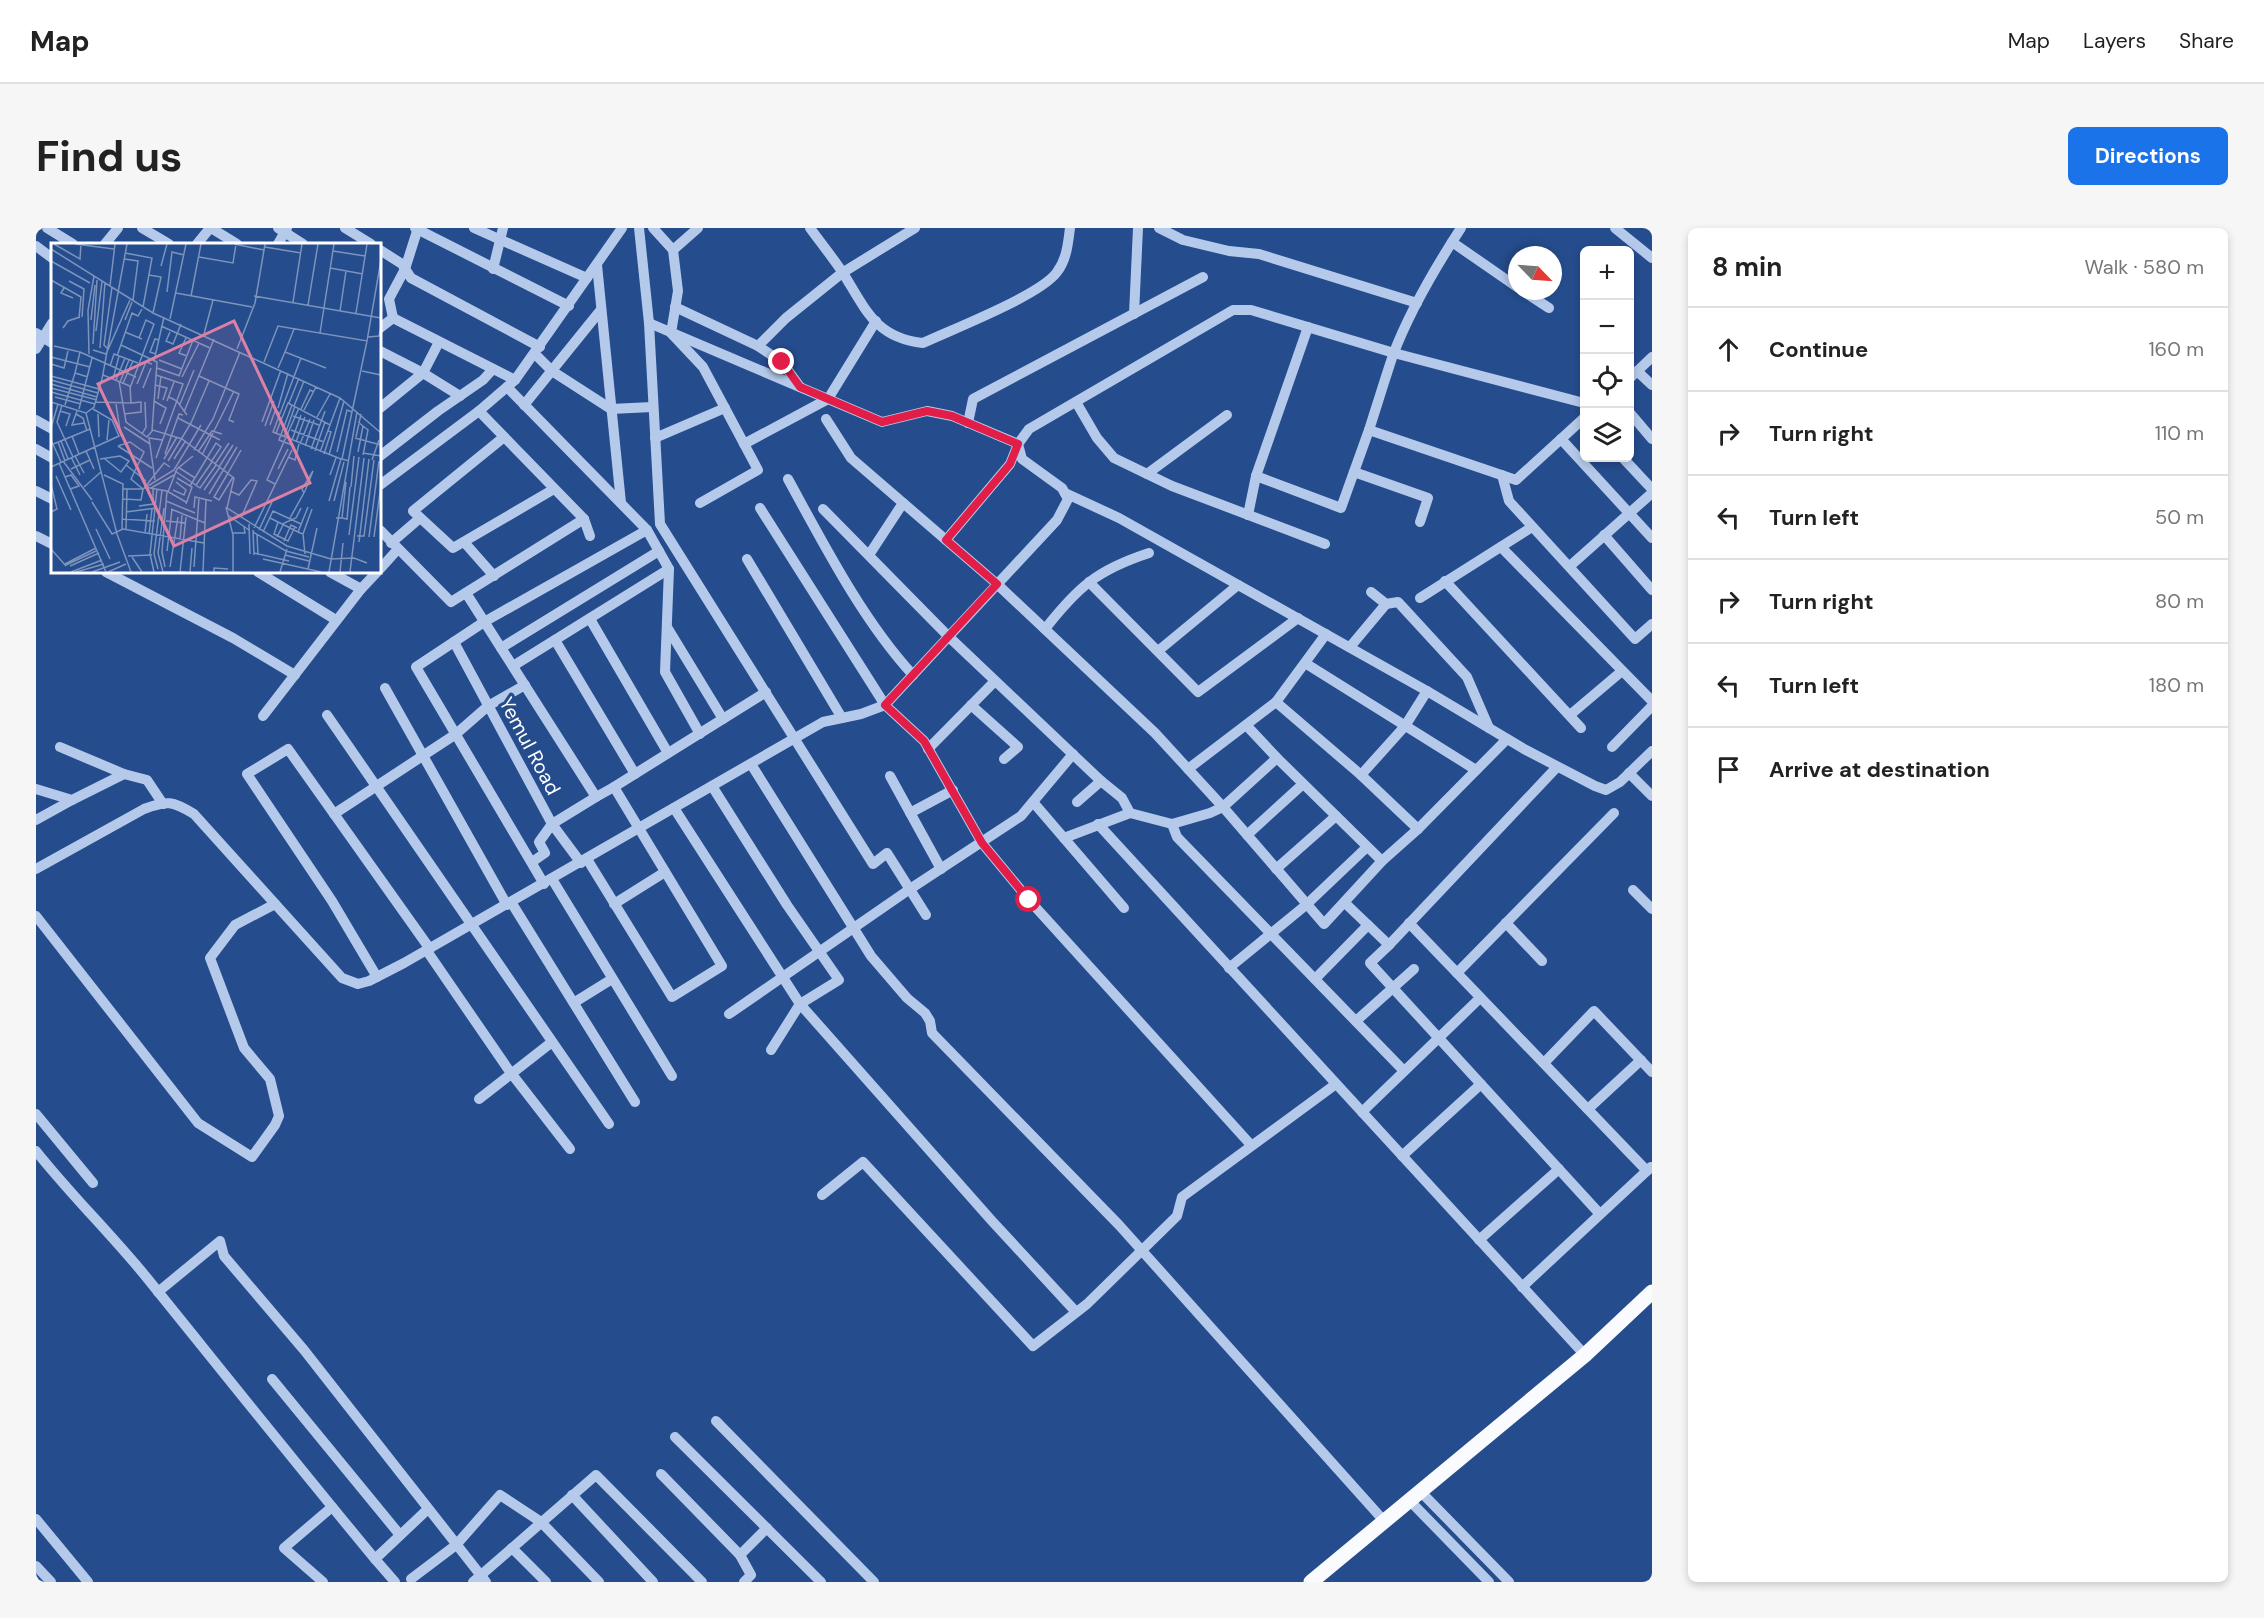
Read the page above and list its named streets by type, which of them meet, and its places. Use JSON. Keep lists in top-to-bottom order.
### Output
{
  "streets": {
    "street": ["Yemul Road"]
  },
  "north": "bottom right",
  "page": {
    "header": "Map",
    "nav": ["Map", "Layers", "Share"],
    "buttons": "Directions",
    "title": "Find us",
    "heading": ["8 min", "Walk · 580 m"],
    "map_buttons": ["+", "−"],
    "list": [
      ["Continue", "160 m"],
      ["Turn right", "110 m"],
      ["Turn left", "50 m"],
      ["Turn right", "80 m"],
      ["Turn left", "180 m"],
      "Arrive at destination"
    ]
  }
}
